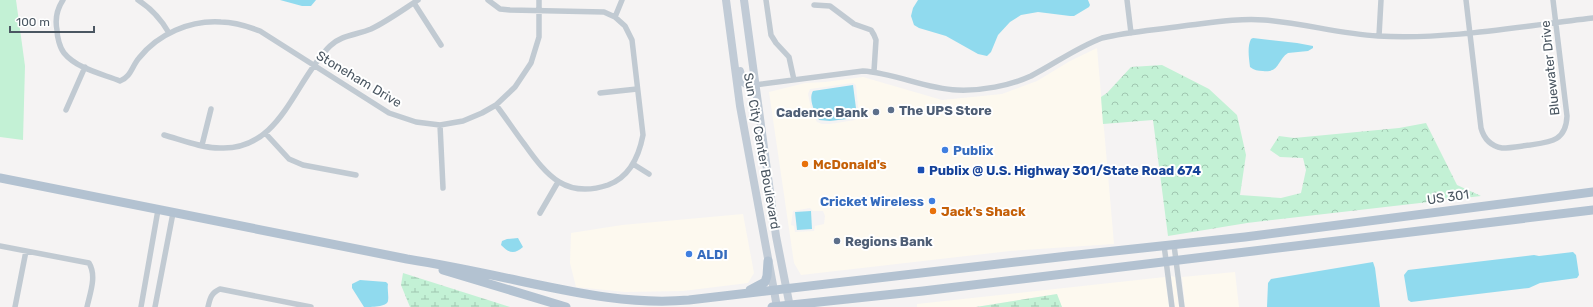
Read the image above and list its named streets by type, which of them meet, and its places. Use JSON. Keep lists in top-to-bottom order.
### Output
{
  "streets": {
    "main road": ["Sun City Center Boulevard", "US 301"],
    "street": ["Bluewater Drive", "Stoneham Drive"]
  },
  "crossings": [
    ["Sun City Center Boulevard", "US 301"]
  ],
  "places": {
    "other": [
      "The UPS Store",
      "Cadence Bank",
      "Publix",
      "McDonald's",
      "Cricket Wireless",
      "Jack's Shack",
      "Regions Bank",
      "ALDI"
    ],
    "transit": ["Publix @ U.S. Highway 301/State Road 674"]
  },
  "scale_bar": "100 m"
}
